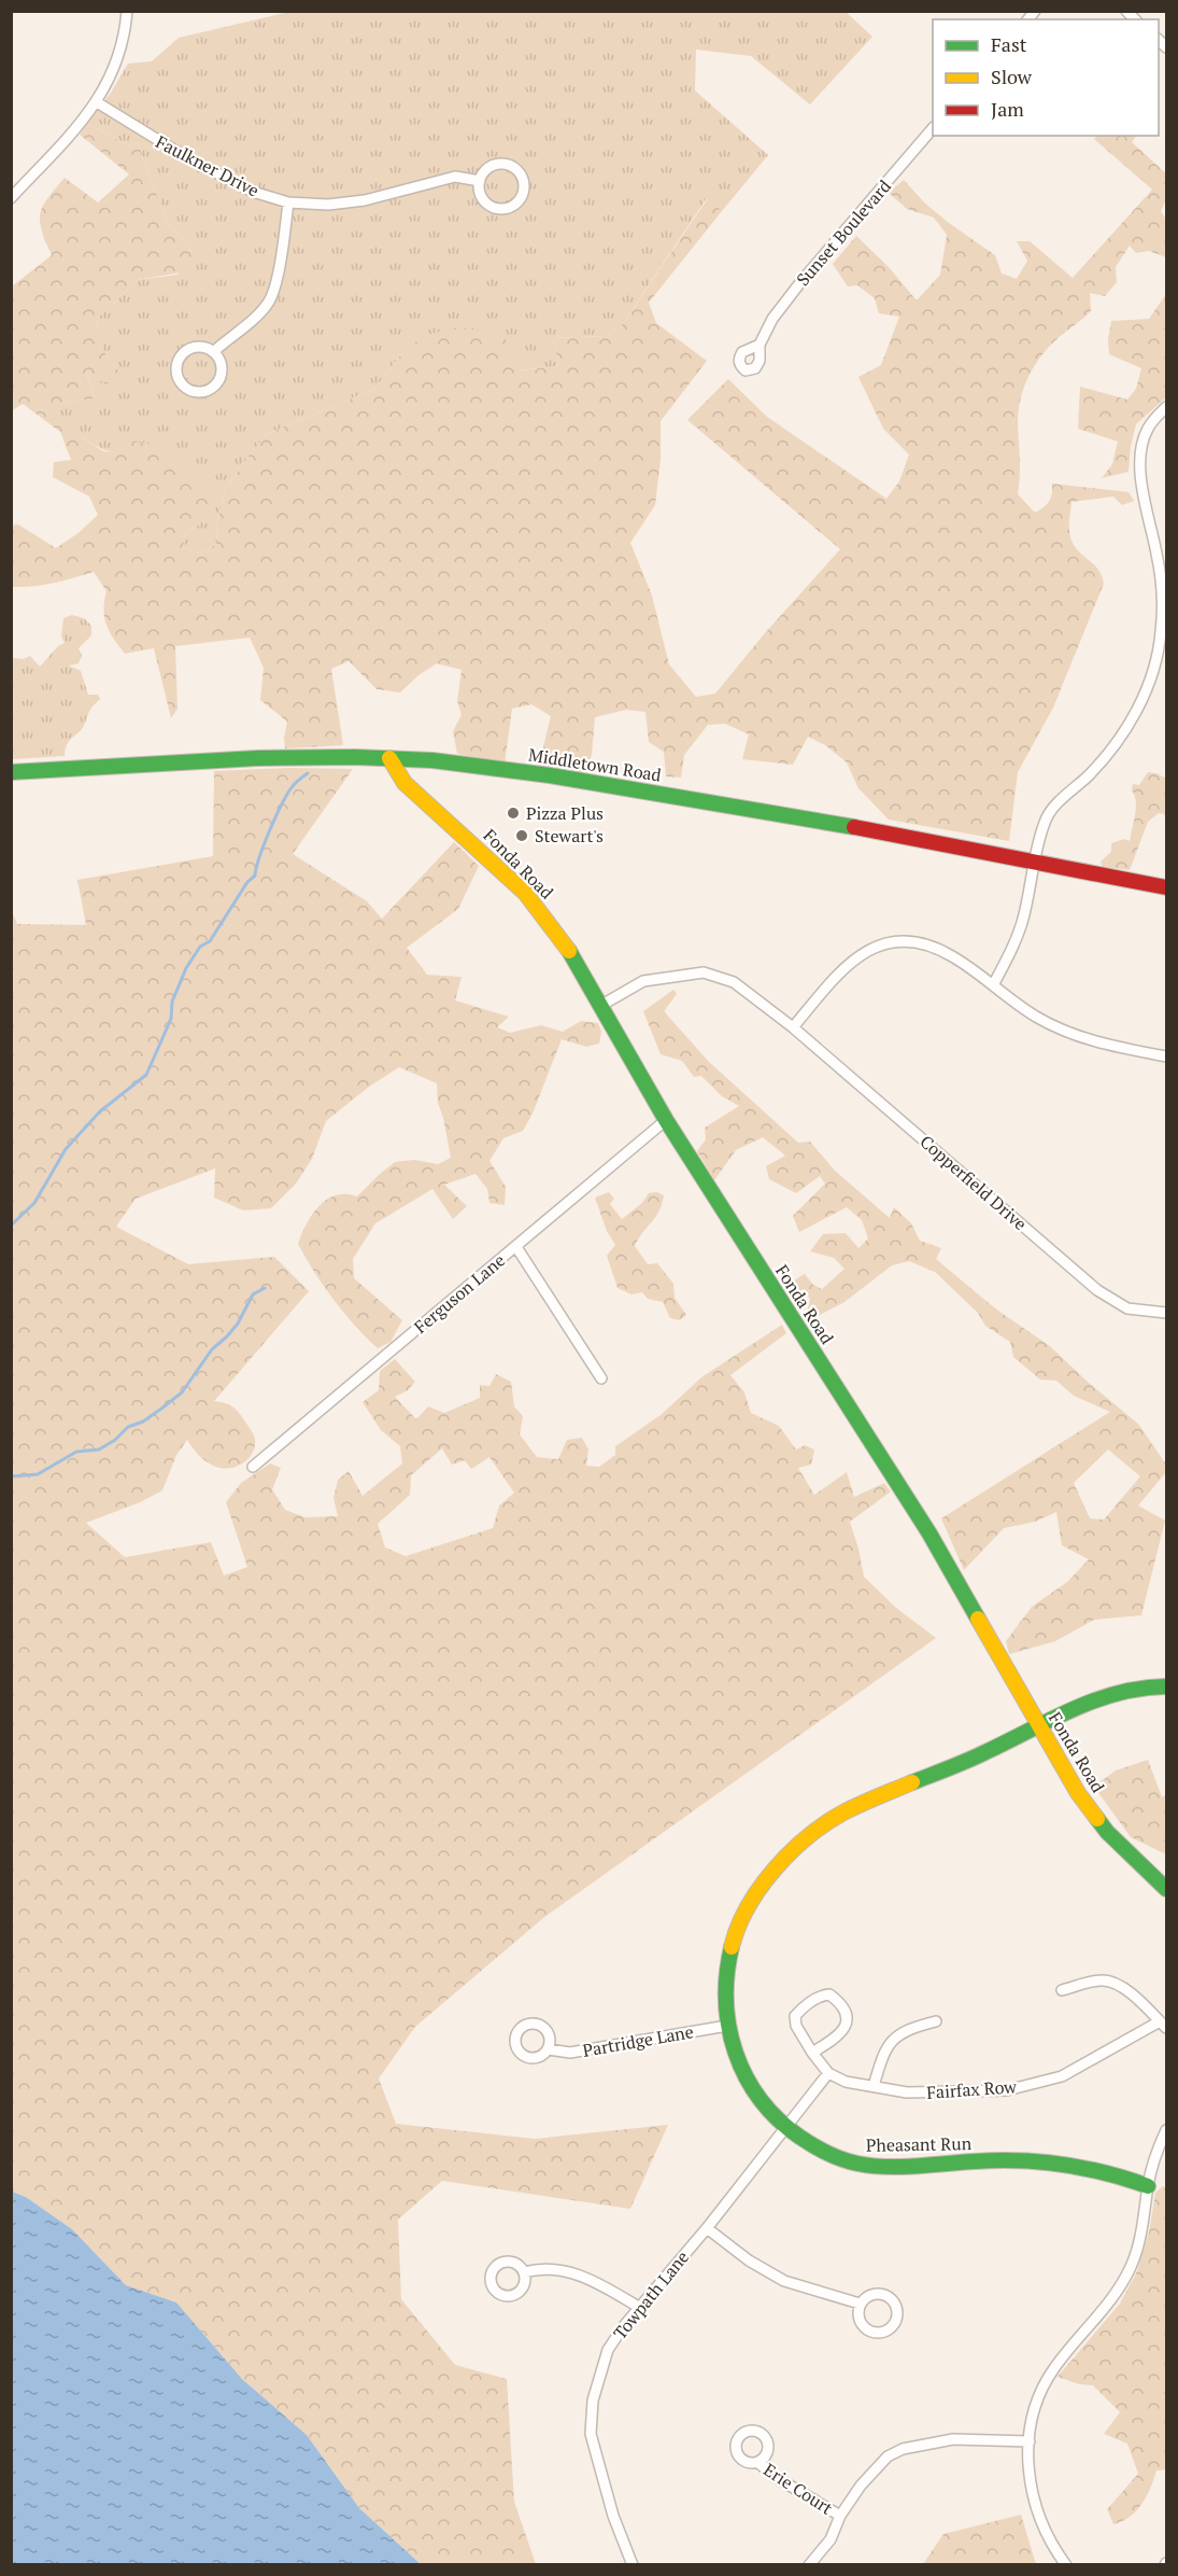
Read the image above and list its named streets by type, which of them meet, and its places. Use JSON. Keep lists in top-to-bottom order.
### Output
{
  "streets": {
    "street": [
      "Faulkner Drive",
      "Sunset Boulevard",
      "Middletown Road",
      "Fonda Road",
      "Copperfield Drive",
      "Ferguson Lane",
      "Partridge Lane",
      "Fairfax Row",
      "Pheasant Run",
      "Towpath Lane",
      "Erie Court"
    ]
  },
  "crossings": [
    ["Middletown Road", "Fonda Road"],
    ["Fonda Road", "Copperfield Drive"],
    ["Fonda Road", "Ferguson Lane"],
    ["Fonda Road", "Pheasant Run"],
    ["Partridge Lane", "Pheasant Run"],
    ["Pheasant Run", "Towpath Lane"]
  ],
  "places": ["Pizza Plus", "Stewart's"],
  "legend": ["Fast", "Slow", "Jam"]
}
